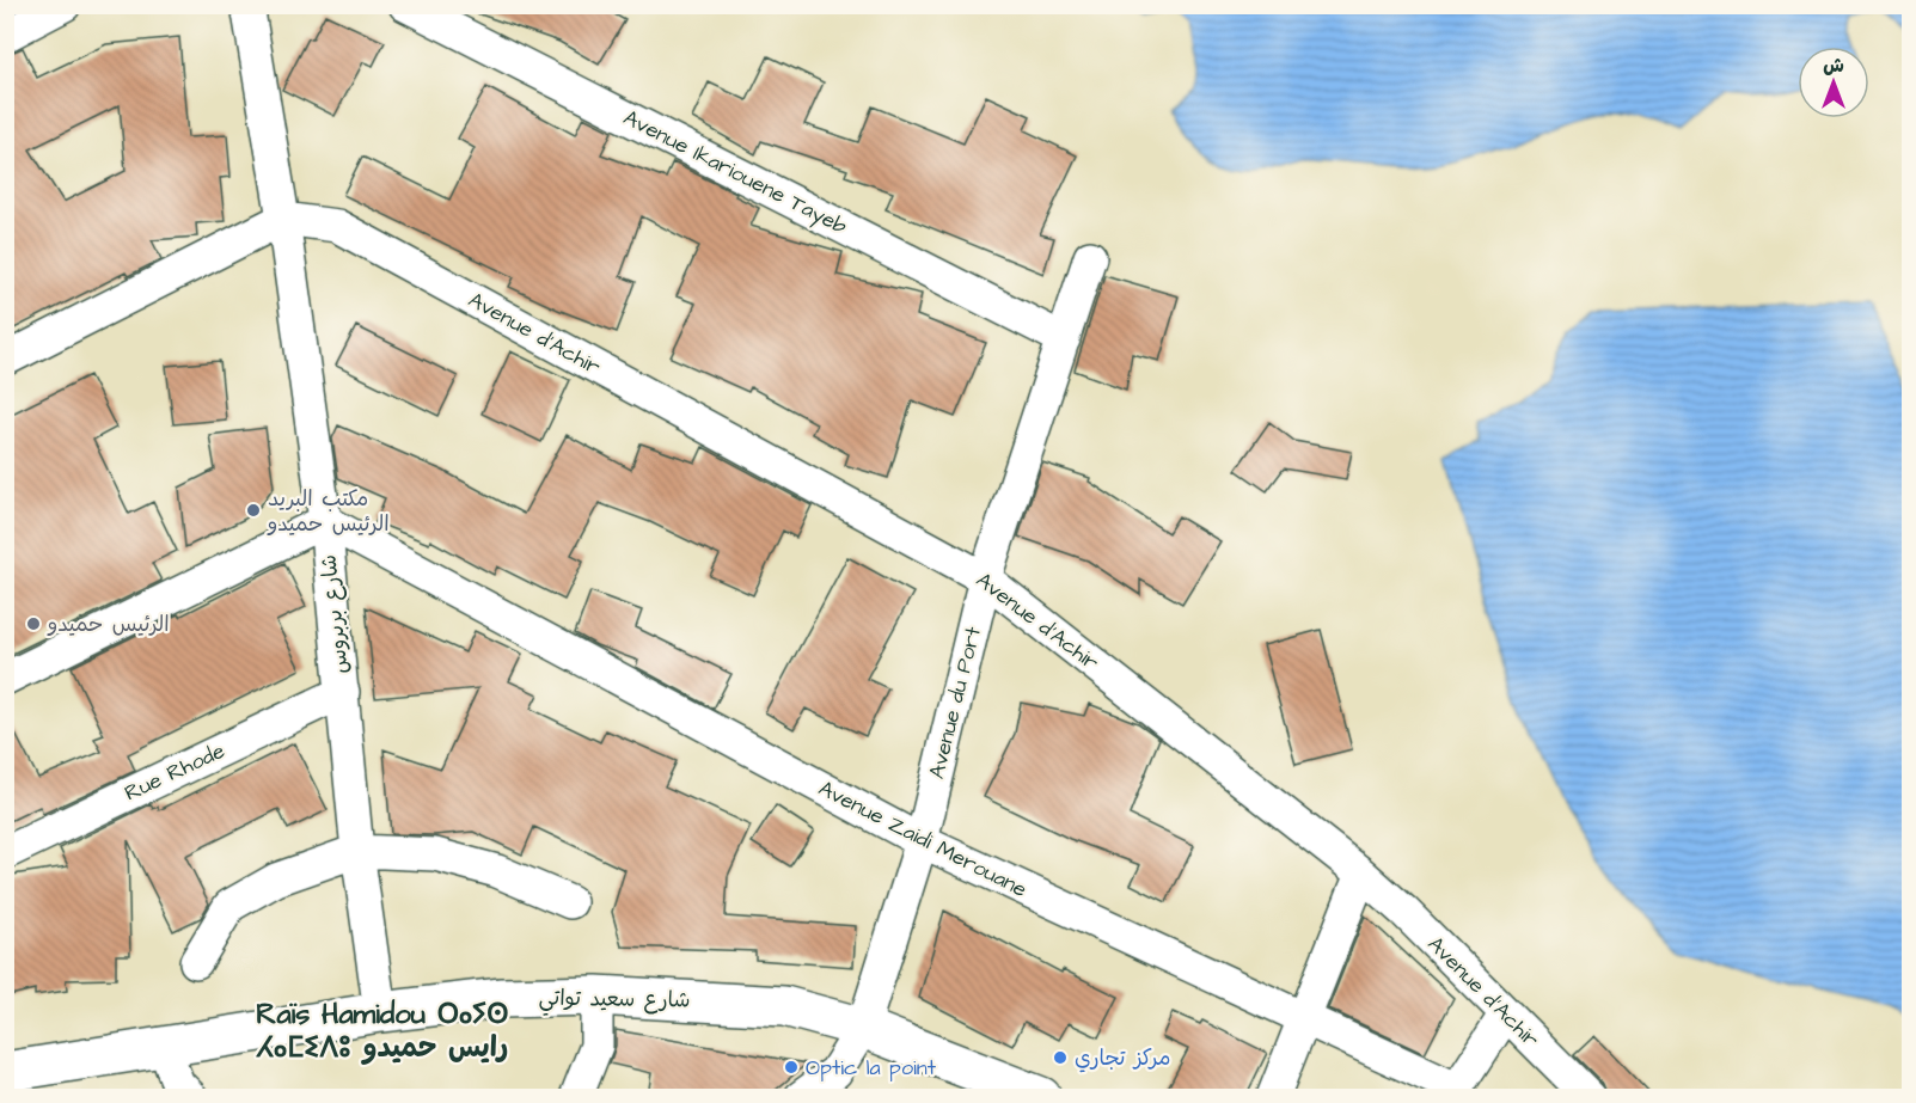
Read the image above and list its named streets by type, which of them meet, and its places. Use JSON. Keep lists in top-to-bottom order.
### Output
{
  "streets": {
    "main road": ["شارع سعيد تواتي"],
    "street": [
      "Avenue Ikariouene Tayeb",
      "Avenue d'Achir",
      "شارع بربروس",
      "Avenue du Port",
      "Rue Rhode",
      "Avenue Zaidi Merouane"
    ]
  },
  "crossings": [
    ["Avenue Ikariouene Tayeb", "Avenue du Port"],
    ["Avenue d'Achir", "شارع بربروس"],
    ["Avenue d'Achir", "Avenue du Port"],
    ["Avenue d'Achir", "Avenue Zaidi Merouane"],
    ["شارع بربروس", "Rue Rhode"],
    ["شارع بربروس", "Avenue Zaidi Merouane"],
    ["شارع بربروس", "شارع سعيد تواتي"],
    ["Avenue du Port", "Avenue Zaidi Merouane"],
    ["Avenue du Port", "شارع سعيد تواتي"]
  ],
  "districts": ["Raïs Hamidou ⵔⴰⵢⵙ ⵃⴰⵎⵉⴷⵓ رایس حمیدو"],
  "places": [
    "مكتب البريد الرئيس حميدو",
    "الرئيس حميدو",
    "مركز تجاري",
    "Optic la point"
  ],
  "north": "top"
}
